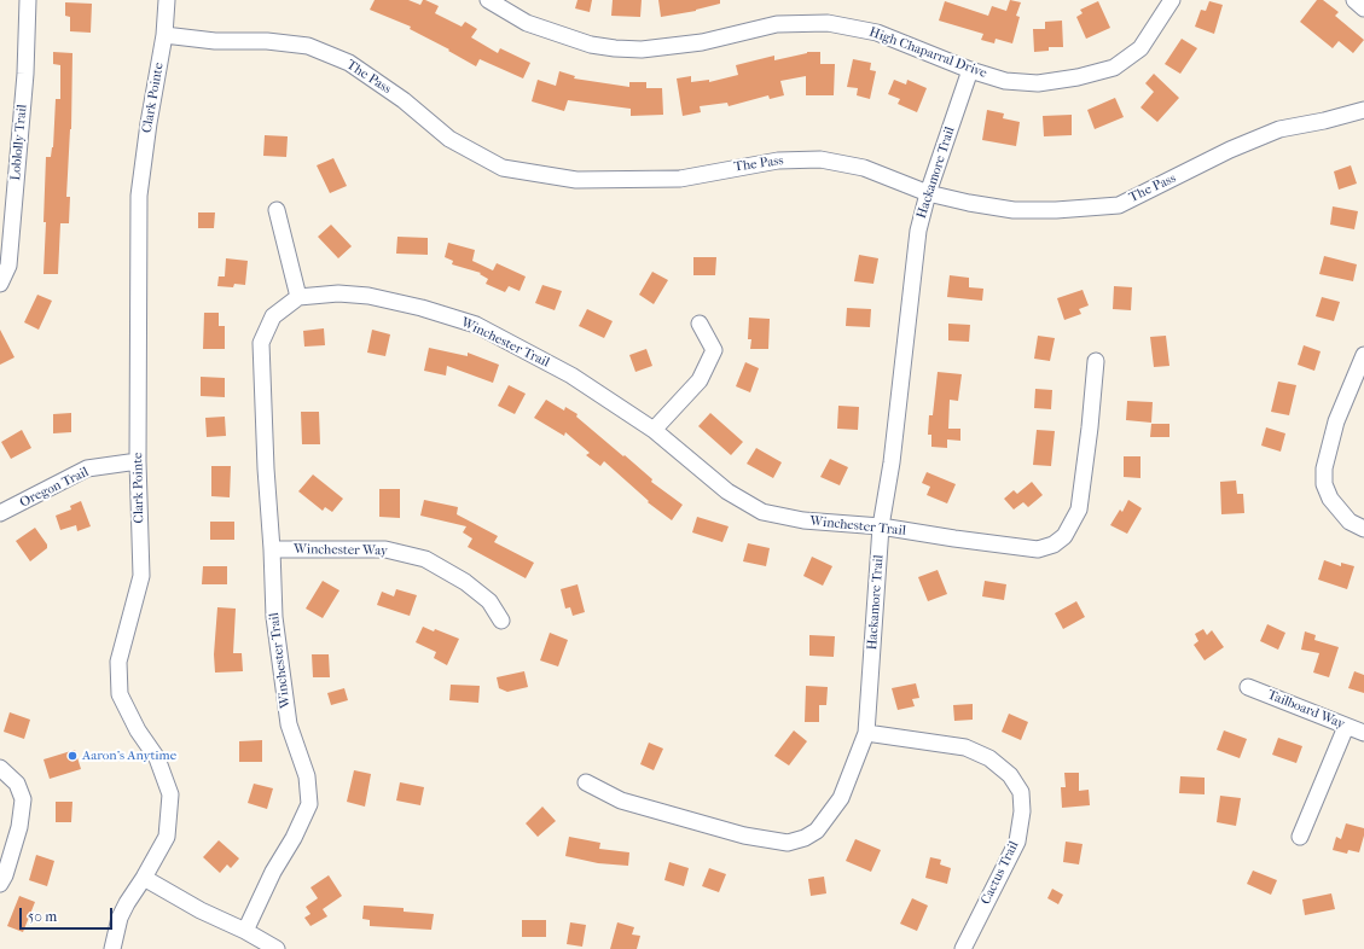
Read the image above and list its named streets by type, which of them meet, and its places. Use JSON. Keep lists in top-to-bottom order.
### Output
{
  "streets": {
    "street": [
      "High Chaparral Drive",
      "The Pass",
      "Clark Pointe",
      "Loblolly Trail",
      "Hackamore Trail",
      "Winchester Trail",
      "Oregon Trail",
      "Winchester Way",
      "Tailboard Way",
      "Cactus Trail"
    ]
  },
  "crossings": [
    ["High Chaparral Drive", "Hackamore Trail"],
    ["The Pass", "Clark Pointe"],
    ["The Pass", "Hackamore Trail"],
    ["Clark Pointe", "Oregon Trail"],
    ["Hackamore Trail", "Winchester Trail"],
    ["Hackamore Trail", "Cactus Trail"],
    ["Winchester Trail", "Winchester Way"]
  ],
  "places": ["Aaron's Anytime"],
  "scale_bar": "50 m"
}
